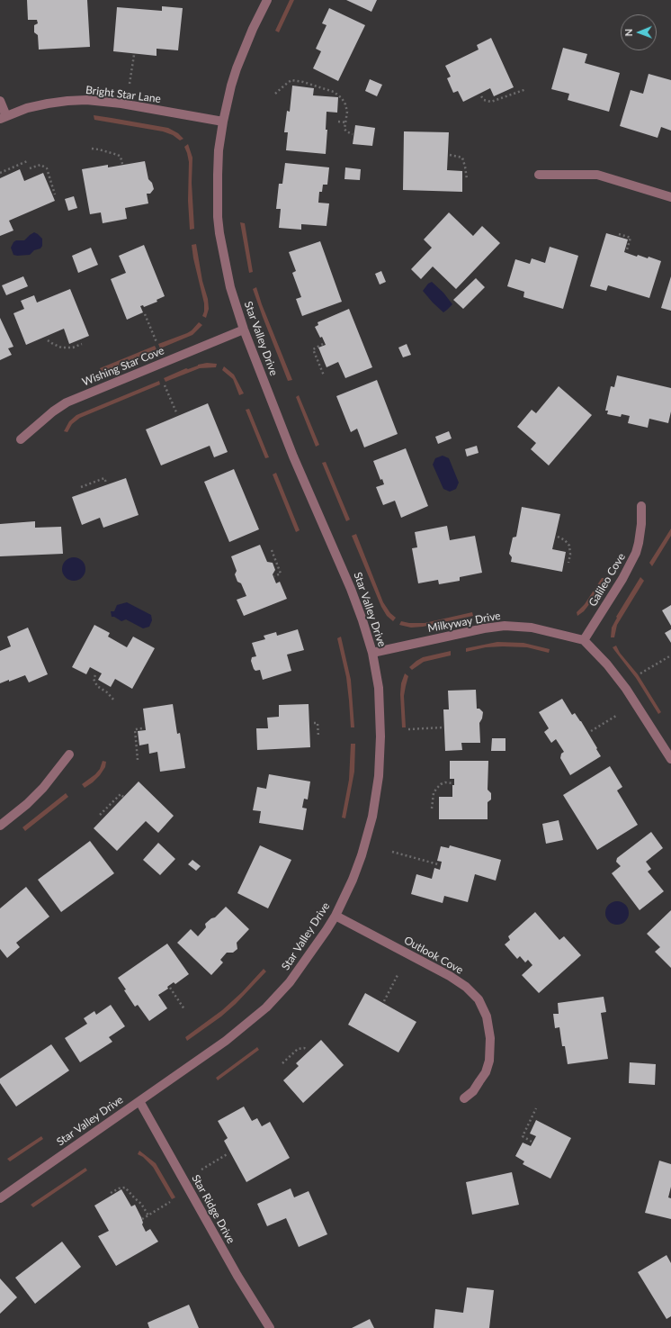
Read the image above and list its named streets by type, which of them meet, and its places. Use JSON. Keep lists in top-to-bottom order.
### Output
{
  "streets": {
    "street": [
      "Bright Star Lane",
      "Star Valley Drive",
      "Wishing Star Cove",
      "Galileo Cove",
      "Milkyway Drive",
      "Outlook Cove",
      "Star Ridge Drive"
    ]
  },
  "crossings": [
    ["Bright Star Lane", "Star Valley Drive"],
    ["Star Valley Drive", "Wishing Star Cove"],
    ["Star Valley Drive", "Milkyway Drive"],
    ["Star Valley Drive", "Outlook Cove"],
    ["Star Valley Drive", "Star Ridge Drive"],
    ["Galileo Cove", "Milkyway Drive"]
  ],
  "north": "left"
}
